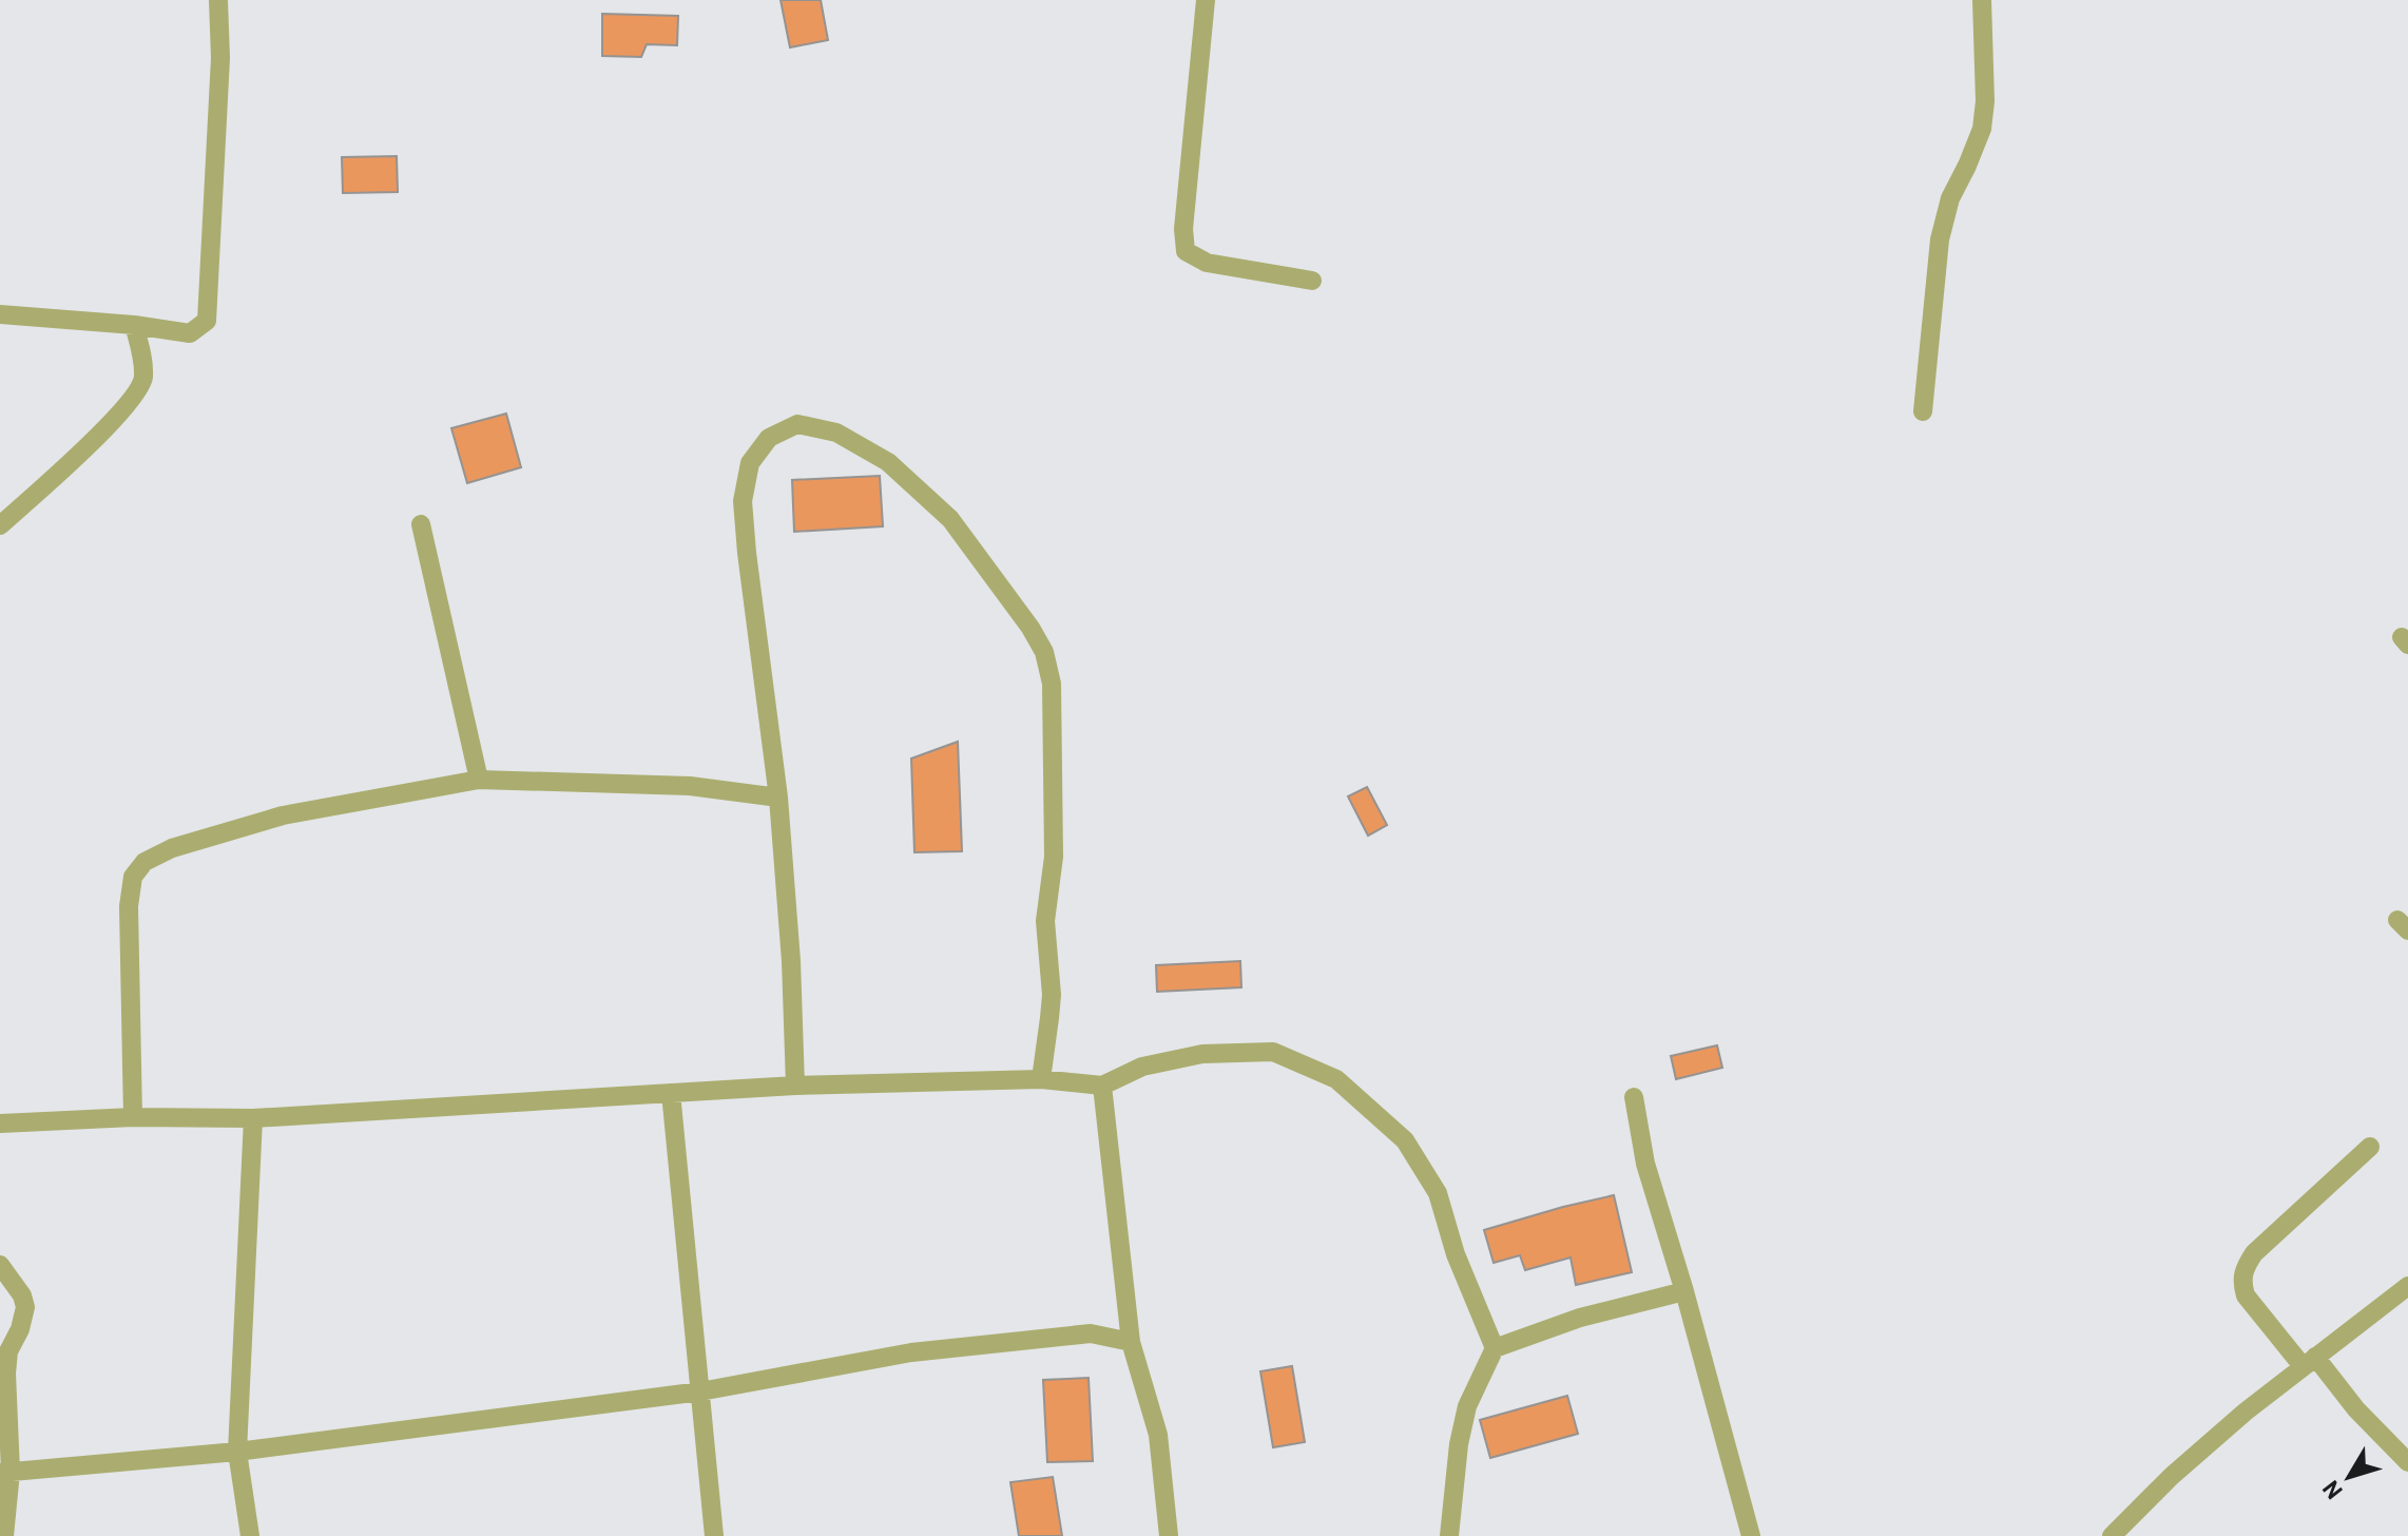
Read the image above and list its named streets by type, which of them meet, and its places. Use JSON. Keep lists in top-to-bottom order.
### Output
{
  "north": "bottom left"
}
